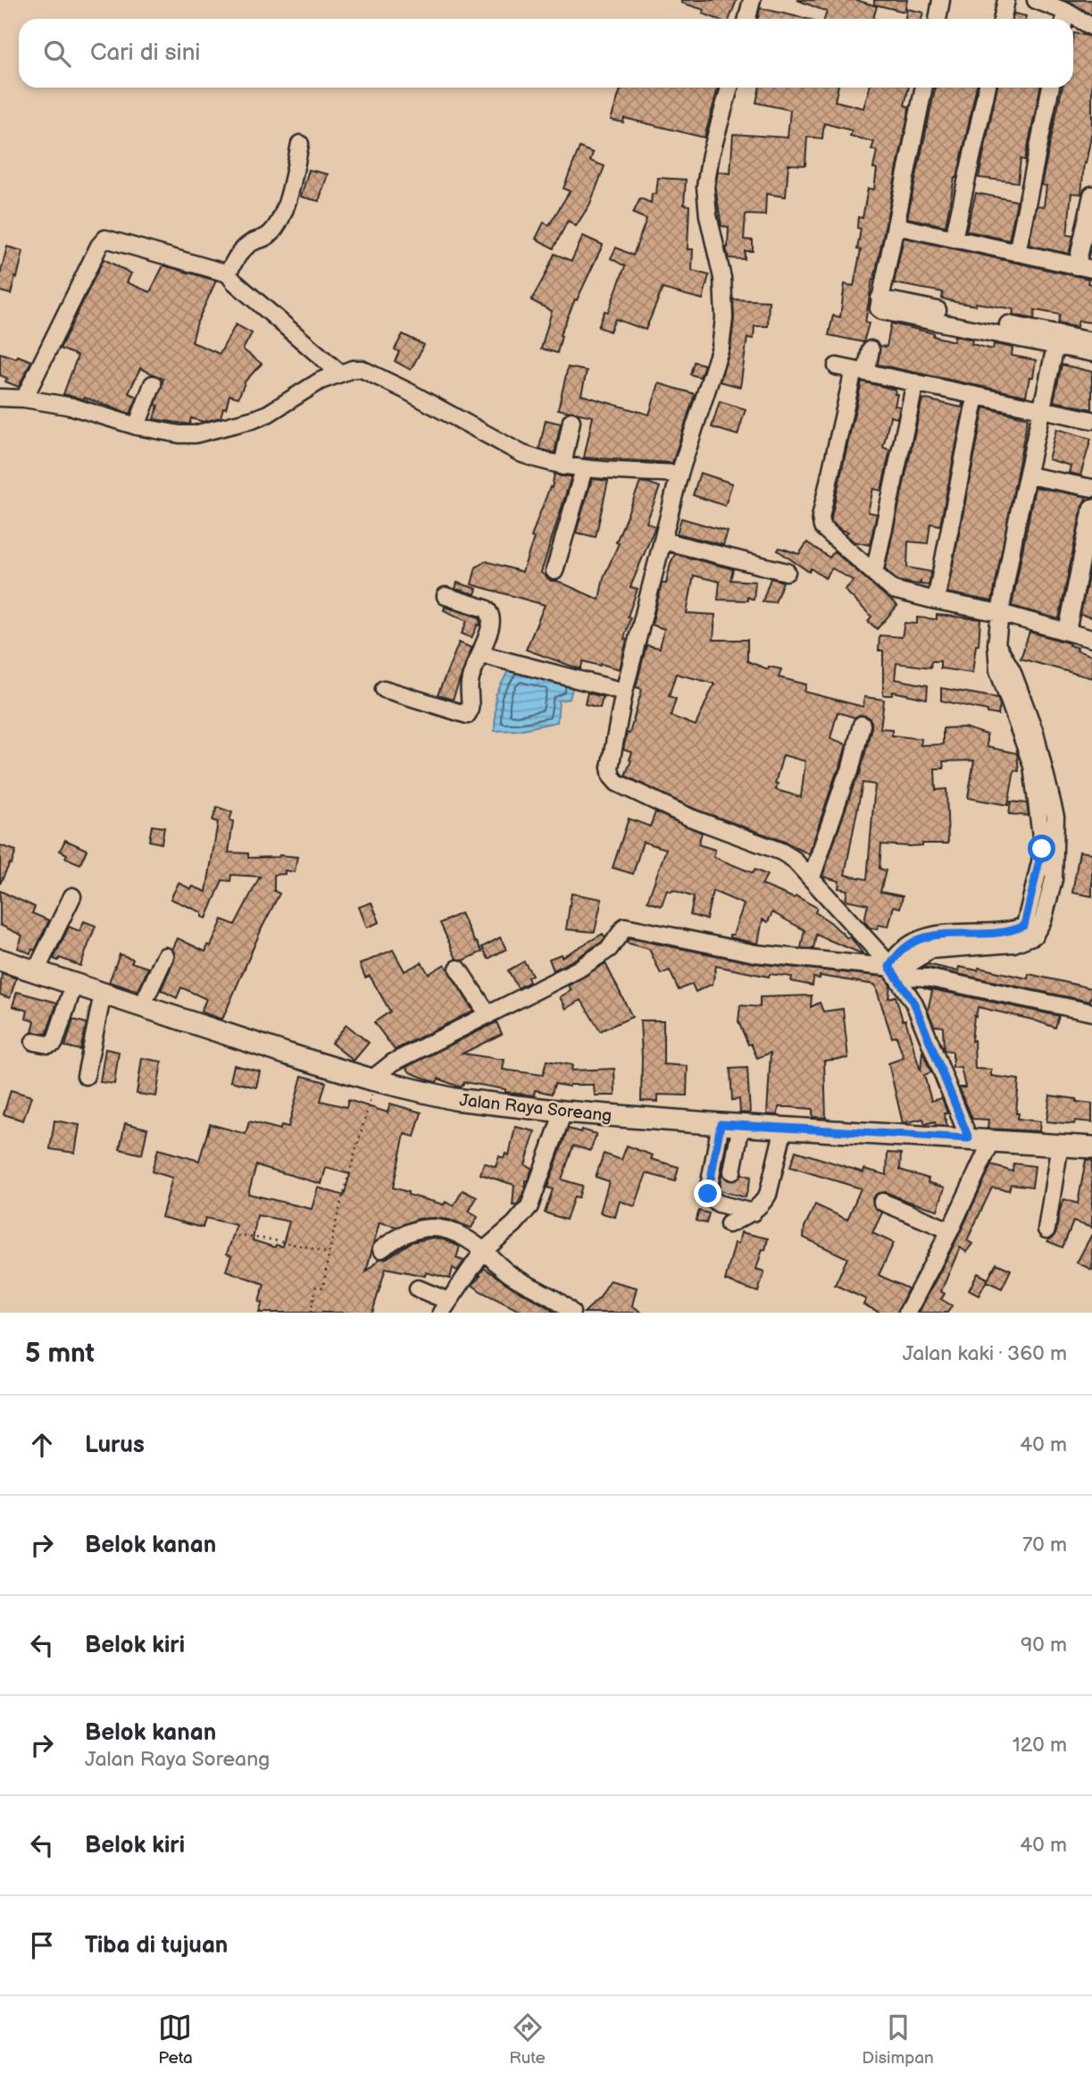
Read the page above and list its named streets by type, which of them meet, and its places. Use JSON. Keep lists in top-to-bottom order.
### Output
{
  "streets": {
    "main road": ["Jalan Raya Soreang"]
  },
  "page": {
    "search": "Cari di sini",
    "heading": ["5 mnt", "Jalan kaki · 360 m"],
    "list": [
      ["Lurus", "40 m"],
      ["Belok kanan", "70 m"],
      ["Belok kiri", "90 m"],
      ["Belok kanan", "Jalan Raya Soreang", "120 m"],
      ["Belok kiri", "40 m"],
      "Tiba di tujuan"
    ],
    "nav": ["Peta", "Rute", "Disimpan"]
  }
}
